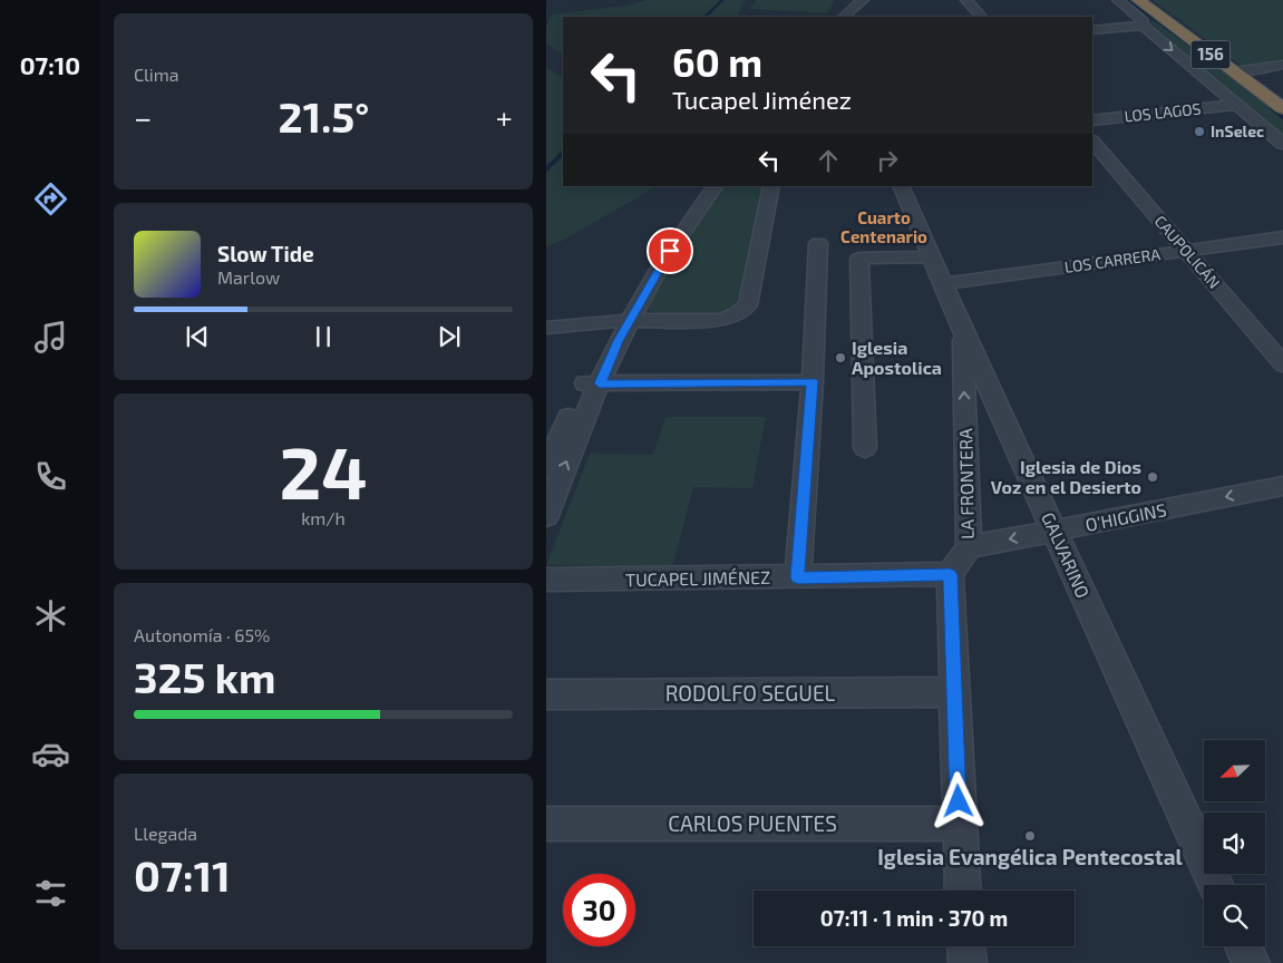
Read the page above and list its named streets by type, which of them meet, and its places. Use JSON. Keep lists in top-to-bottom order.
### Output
{
  "streets": {
    "highway": ["156"],
    "street": [
      "LOS LAGOS",
      "CAUPOLICÁN",
      "LOS CARRERA",
      "LA FRONTERA",
      "O'HIGGINS",
      "GALVARINO",
      "TUCAPEL JIMÉNEZ",
      "RODOLFO SEGUEL",
      "CARLOS PUENTES"
    ]
  },
  "crossings": [
    ["CAUPOLICÁN", "LOS CARRERA"],
    ["LOS CARRERA", "GALVARINO"],
    ["LA FRONTERA", "O'HIGGINS"],
    ["LA FRONTERA", "GALVARINO"],
    ["LA FRONTERA", "TUCAPEL JIMÉNEZ"],
    ["O'HIGGINS", "GALVARINO"]
  ],
  "one_way": ["O'HIGGINS"],
  "districts": ["Cuarto Centenario"],
  "places": [
    "InSelec",
    "Iglesia Apostolica",
    "Iglesia de Dios Voz en el Desierto",
    "Iglesia Evangélica Pentecostal"
  ],
  "north": "bottom left",
  "page": {
    "tabs": "07:10",
    "tile": [
      "Clima",
      ["24", "km/h"],
      ["Autonomía · 65%", "325 km"],
      ["Llegada", "07:11"]
    ],
    "turn": ["60 m", "Tucapel Jiménez"],
    "heat": ["−", "21.5°", "+"],
    "song": ["Slow Tide", "Marlow"],
    "limit": "30",
    "trip": "07:11 · 1 min · 370 m"
  }
}
